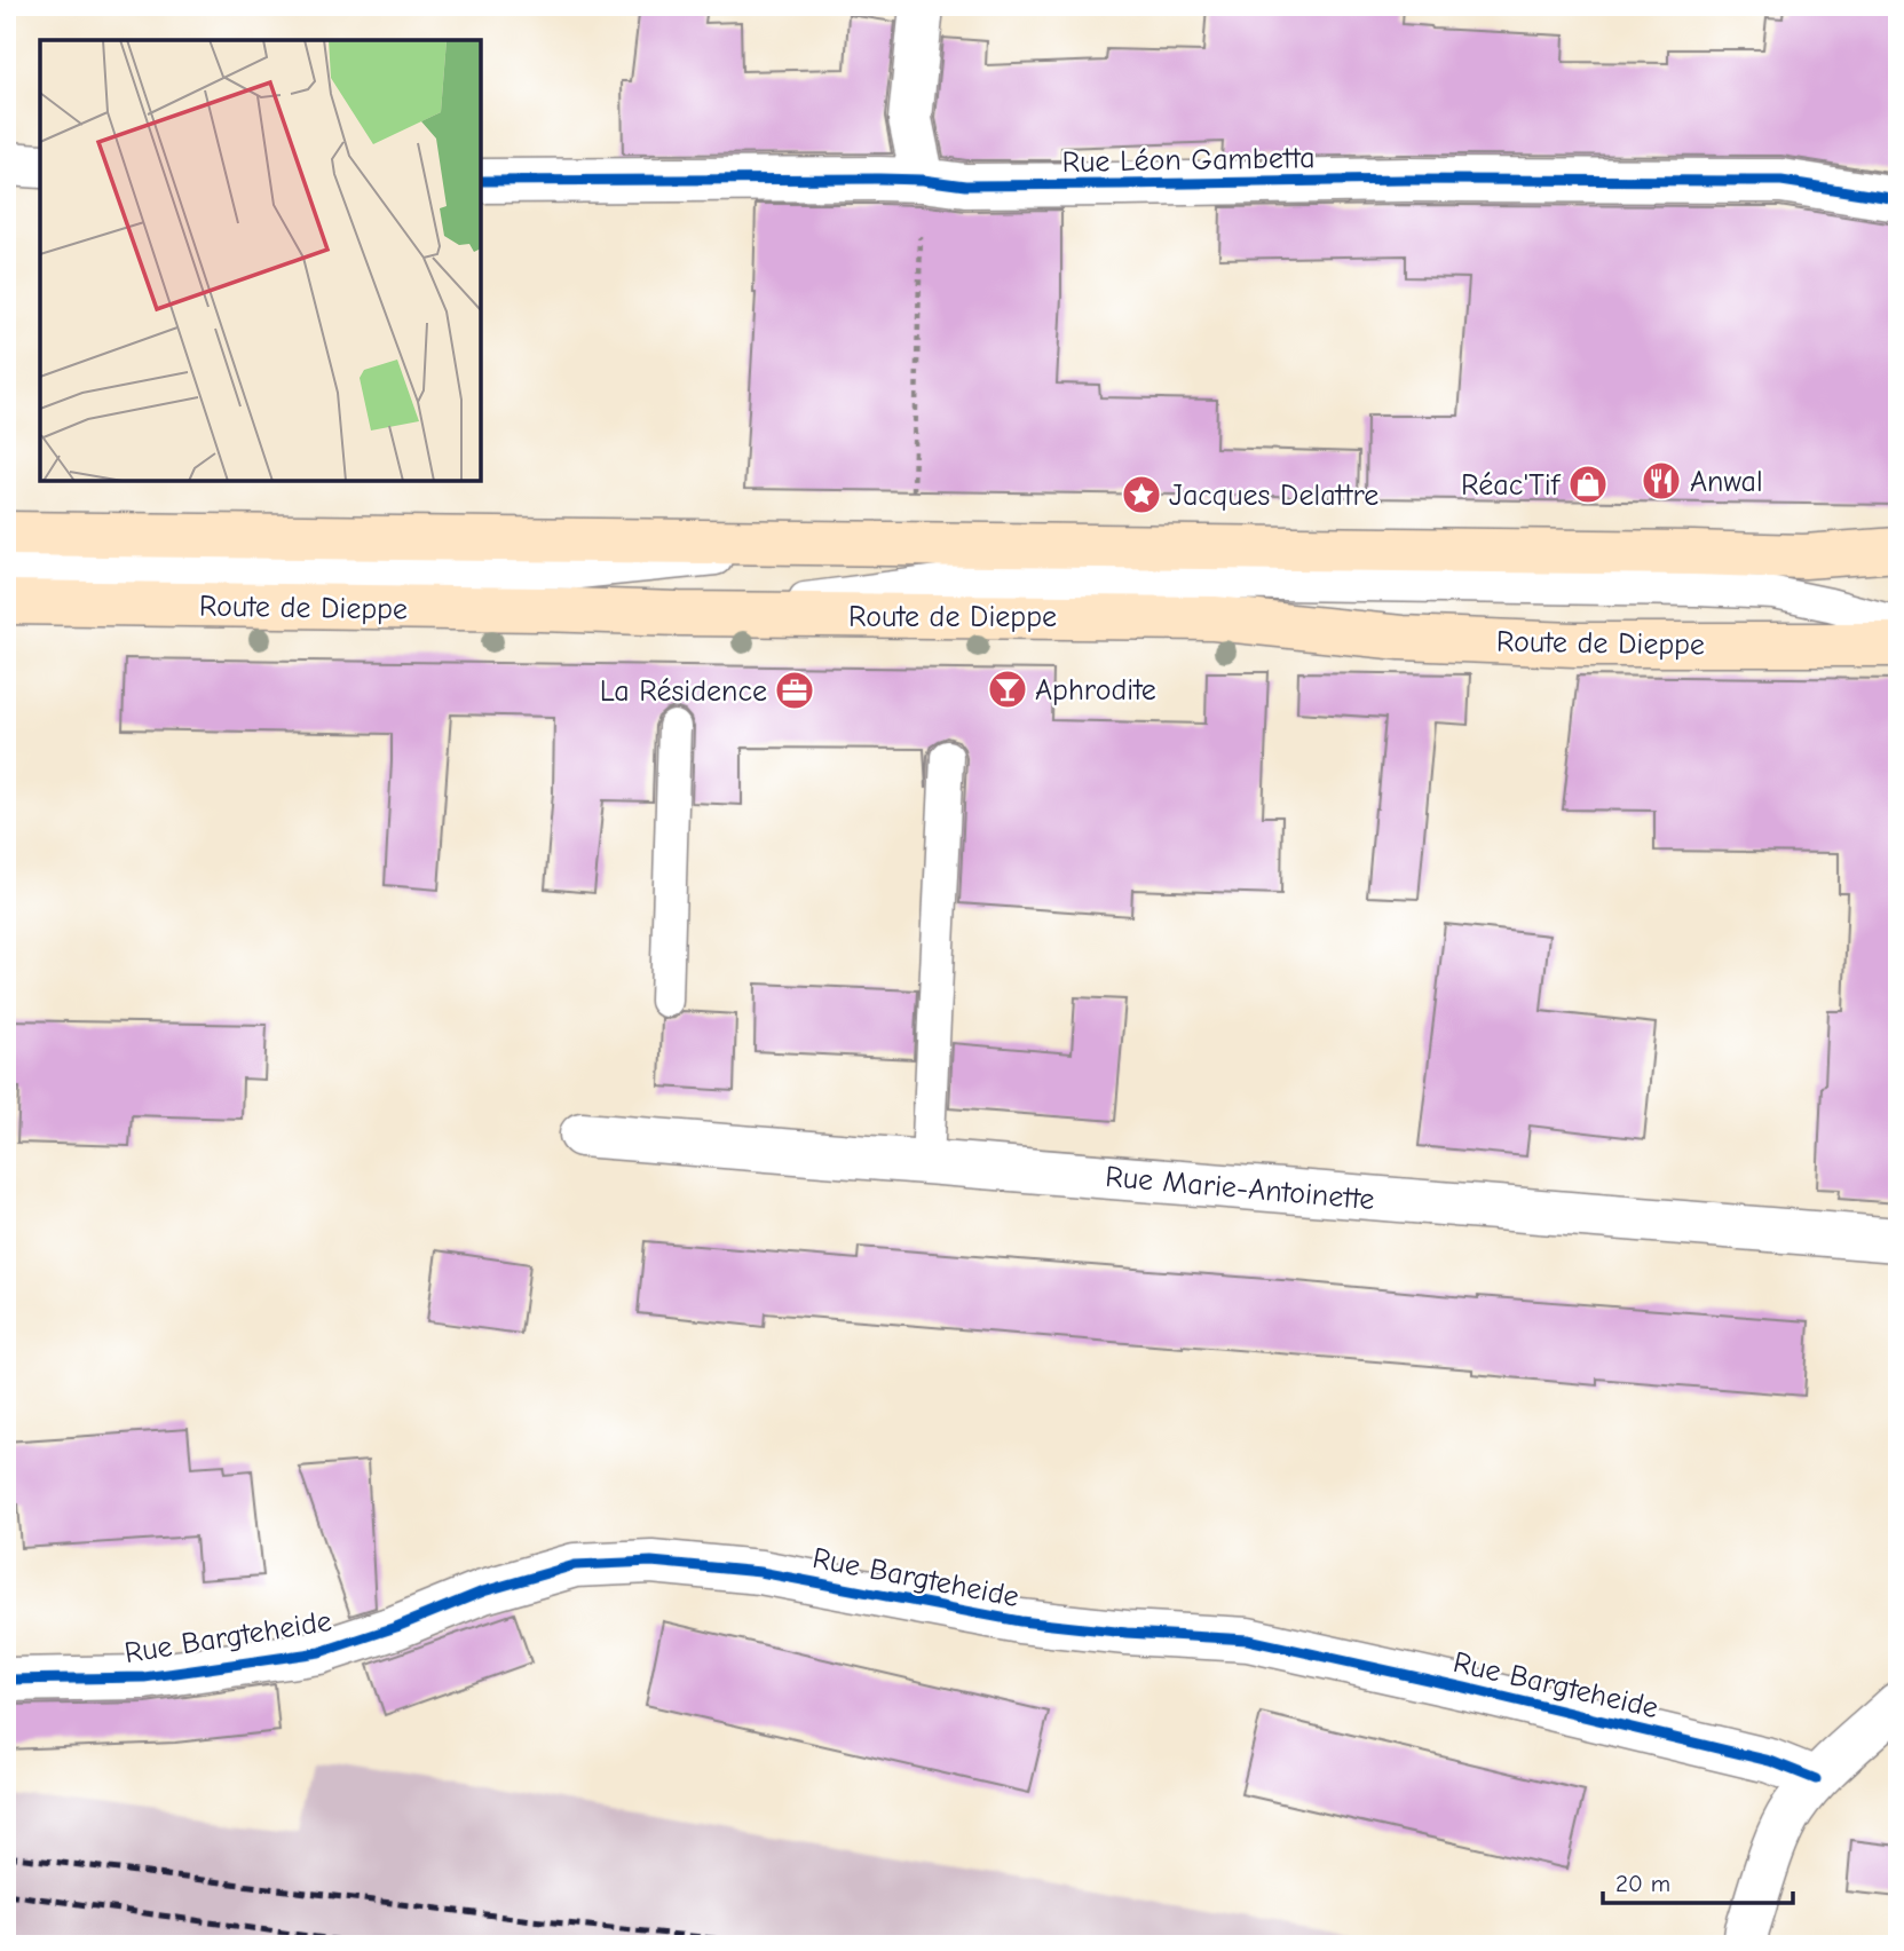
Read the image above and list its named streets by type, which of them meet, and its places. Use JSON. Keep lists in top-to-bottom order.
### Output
{
  "streets": {
    "main road": ["Route de Dieppe"],
    "street": ["Rue Léon Gambetta", "Rue Marie-Antoinette", "Rue Bargteheide"]
  },
  "places": {
    "restaurant": ["Anwal"],
    "shop": ["Réac'Tif"],
    "place": ["Jacques Delattre"],
    "bar": ["Aphrodite"],
    "office": ["La Résidence"]
  },
  "scale_bar": "20 m"
}
